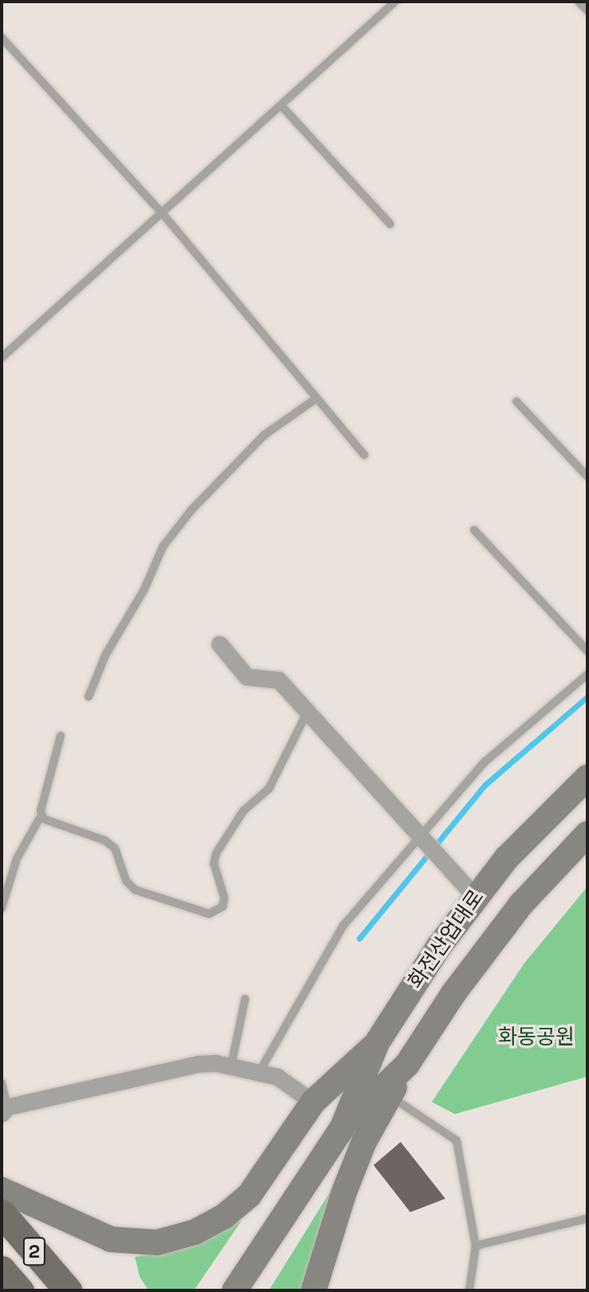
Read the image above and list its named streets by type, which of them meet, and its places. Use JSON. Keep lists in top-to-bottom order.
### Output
{
  "streets": {
    "main road": ["화전산업대로", "2"]
  },
  "parks": ["화동공원"]
}
